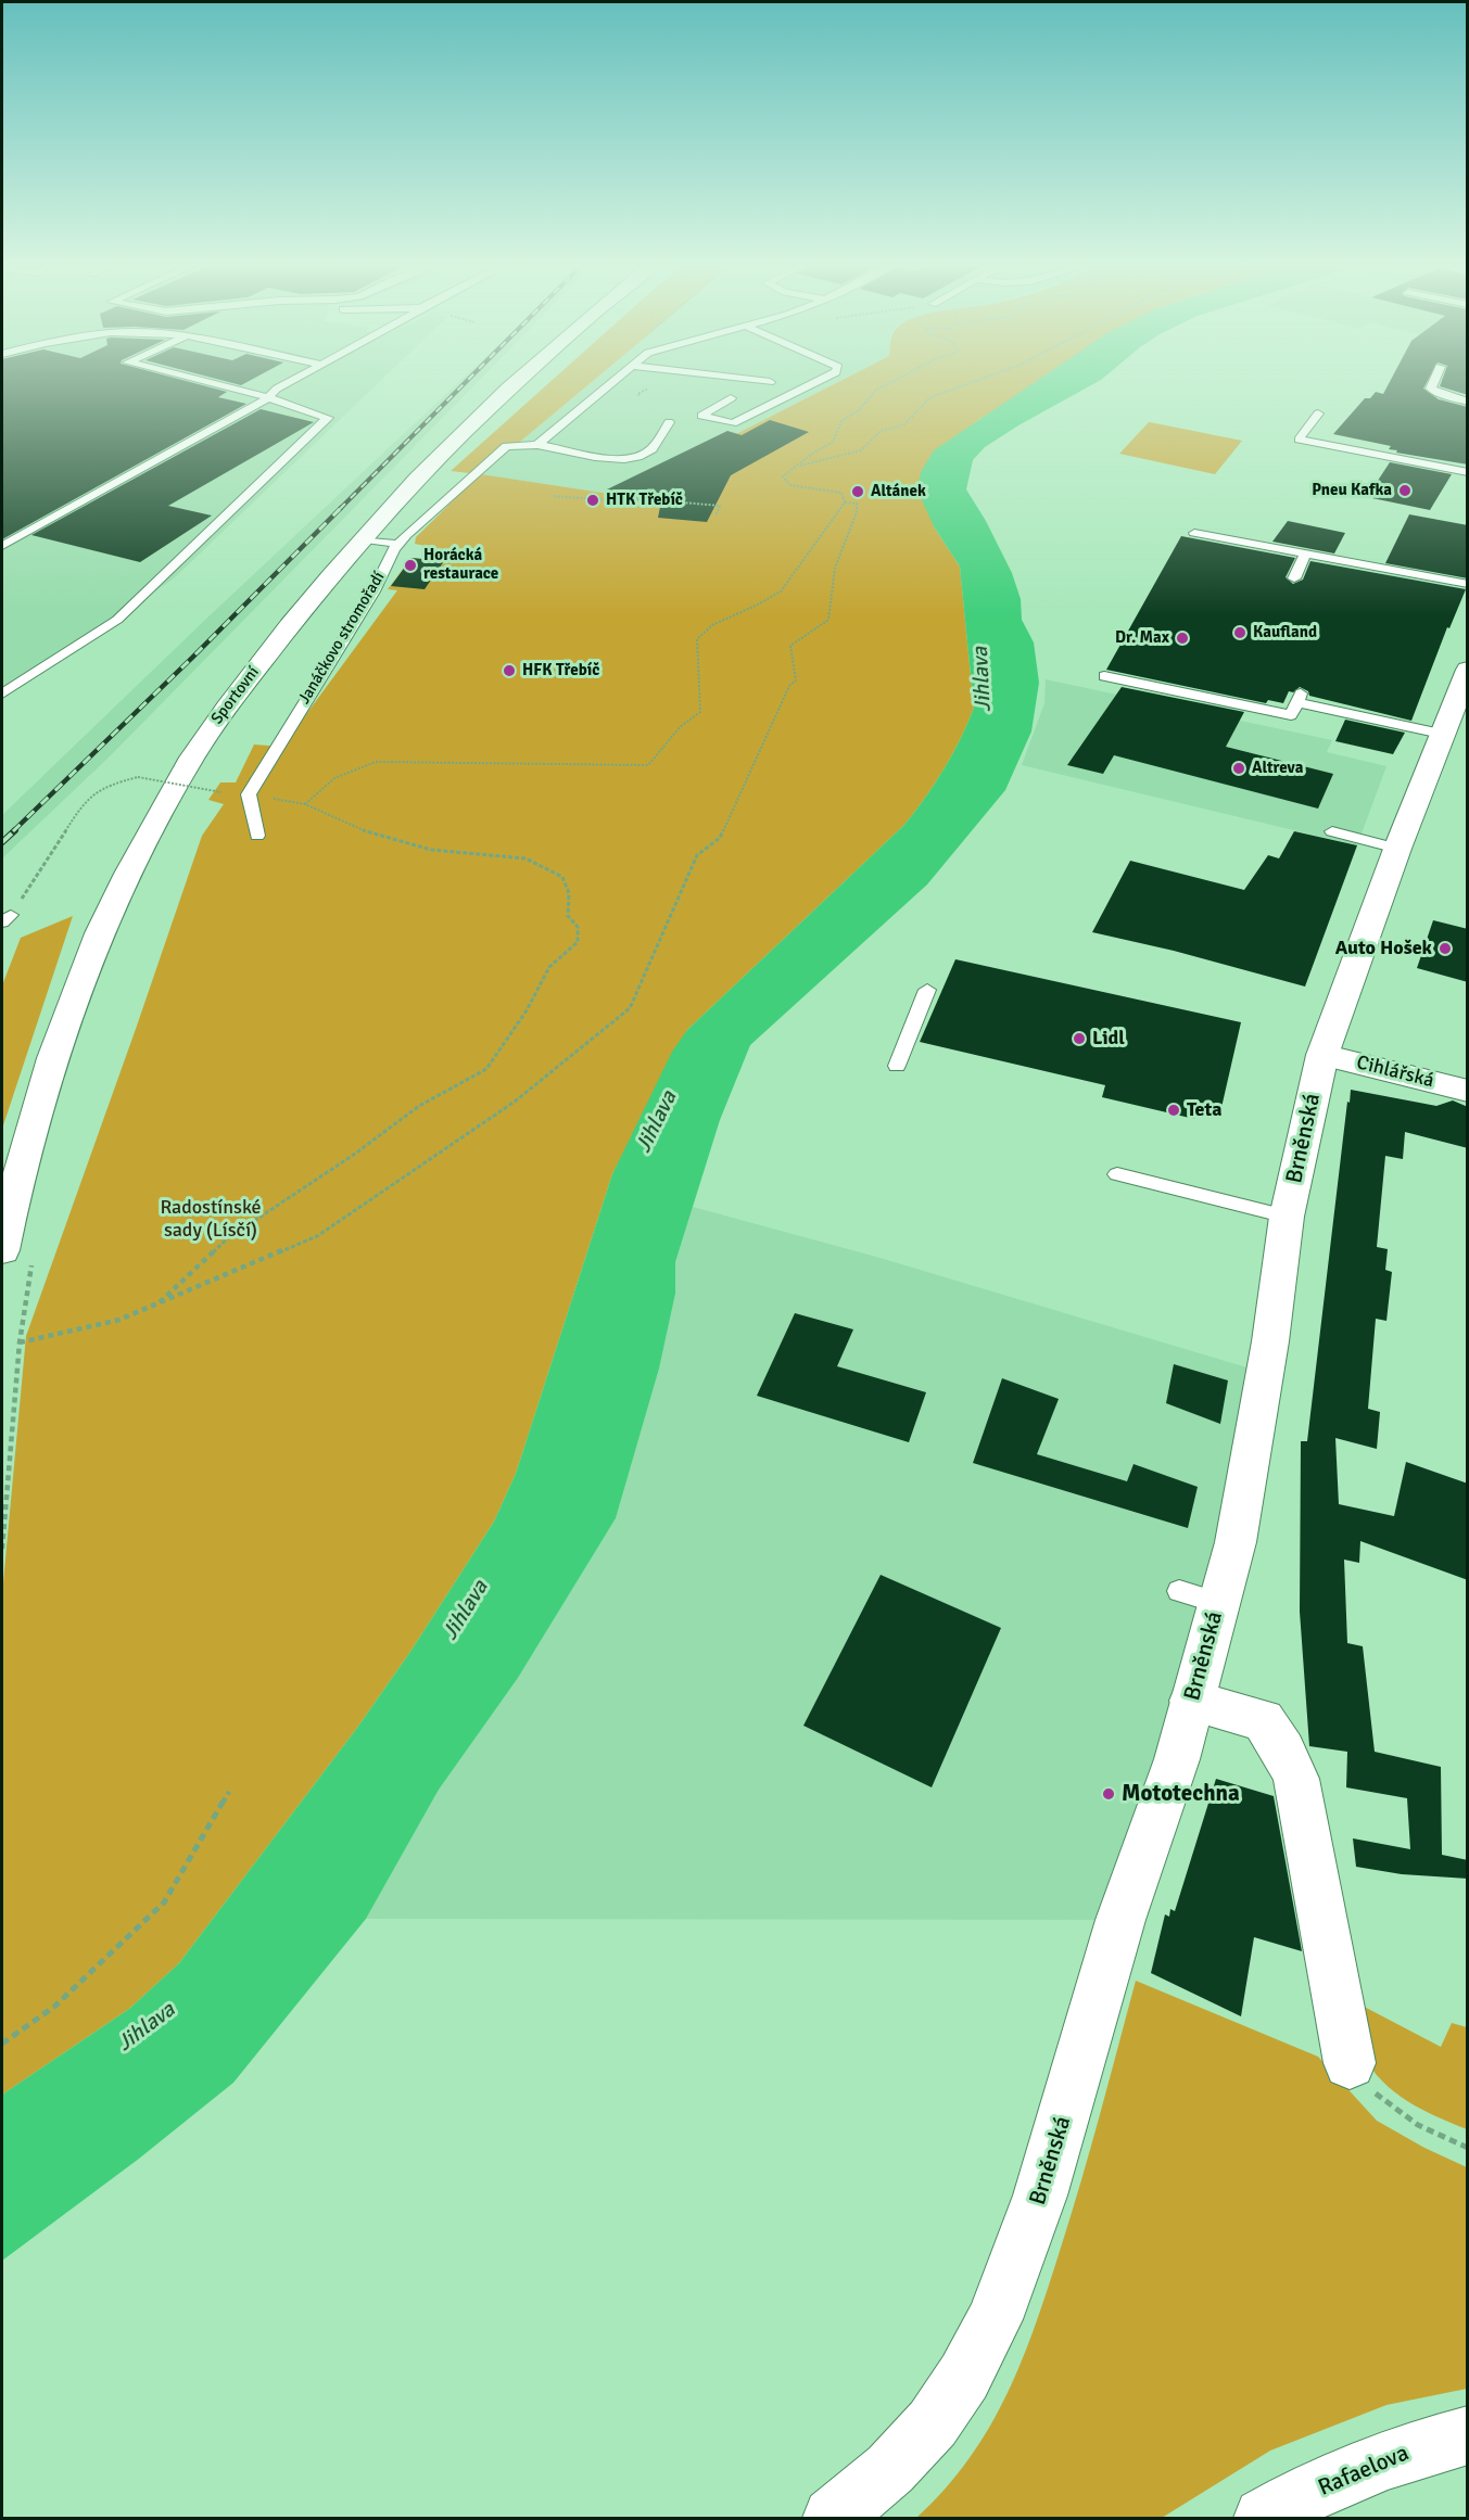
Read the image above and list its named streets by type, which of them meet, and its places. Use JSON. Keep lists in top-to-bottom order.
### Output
{
  "streets": {
    "main road": [
      "Sportovní",
      "Cihlářská",
      "Brněnská",
      "Rafaelova"
    ],
    "lane": ["Janáčkovo stromořadí"]
  },
  "crossings": [
    ["Cihlářská", "Brněnská"]
  ],
  "water": ["Jihlava"],
  "parks": ["Radostínské sady (Lísčí)"],
  "places": [
    "Pneu Kafka",
    "Altánek",
    "HTK Třebíč",
    "Horácká restaurace",
    "Kaufland",
    "Dr. Max",
    "HFK Třebíč",
    "Altreva",
    "Auto Hošek",
    "Lidl",
    "Teta",
    "Mototechna"
  ]
}
